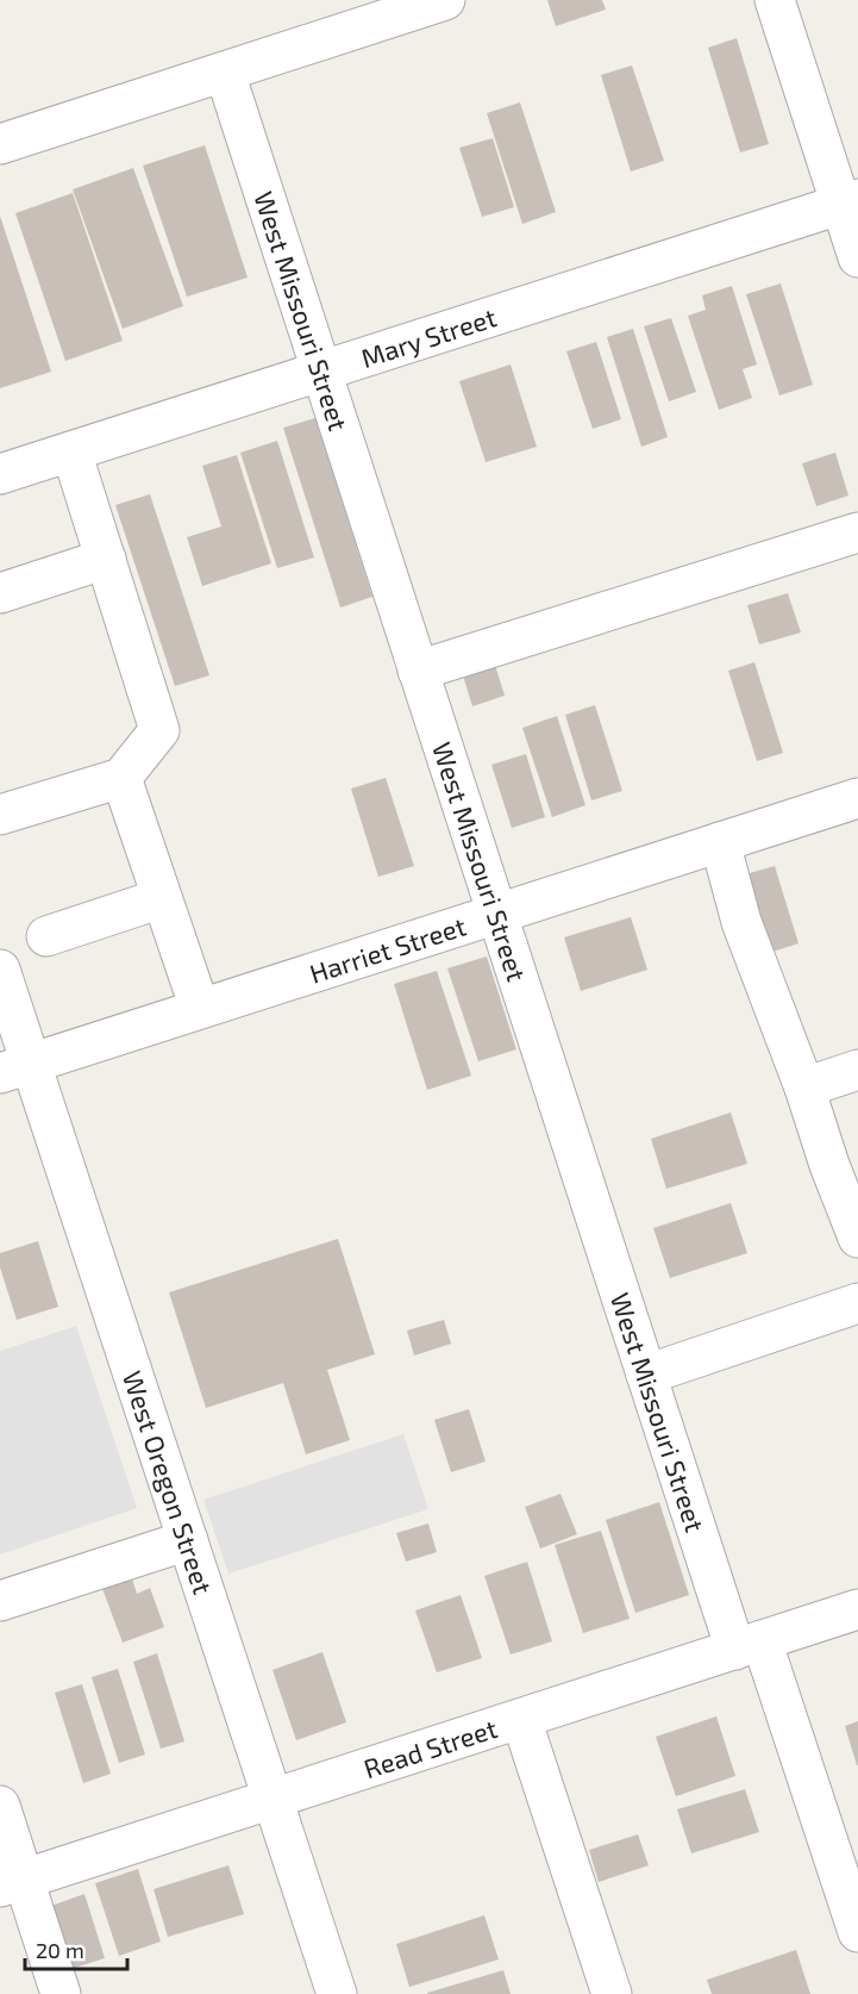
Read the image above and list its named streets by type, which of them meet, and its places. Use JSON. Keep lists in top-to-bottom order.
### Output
{
  "streets": {
    "street": [
      "West Missouri Street",
      "Mary Street",
      "Harriet Street",
      "West Oregon Street",
      "Read Street"
    ]
  },
  "crossings": [
    ["West Missouri Street", "Mary Street"],
    ["West Missouri Street", "Harriet Street"],
    ["West Missouri Street", "Read Street"],
    ["Harriet Street", "West Oregon Street"],
    ["West Oregon Street", "Read Street"]
  ],
  "scale_bar": "20 m"
}
